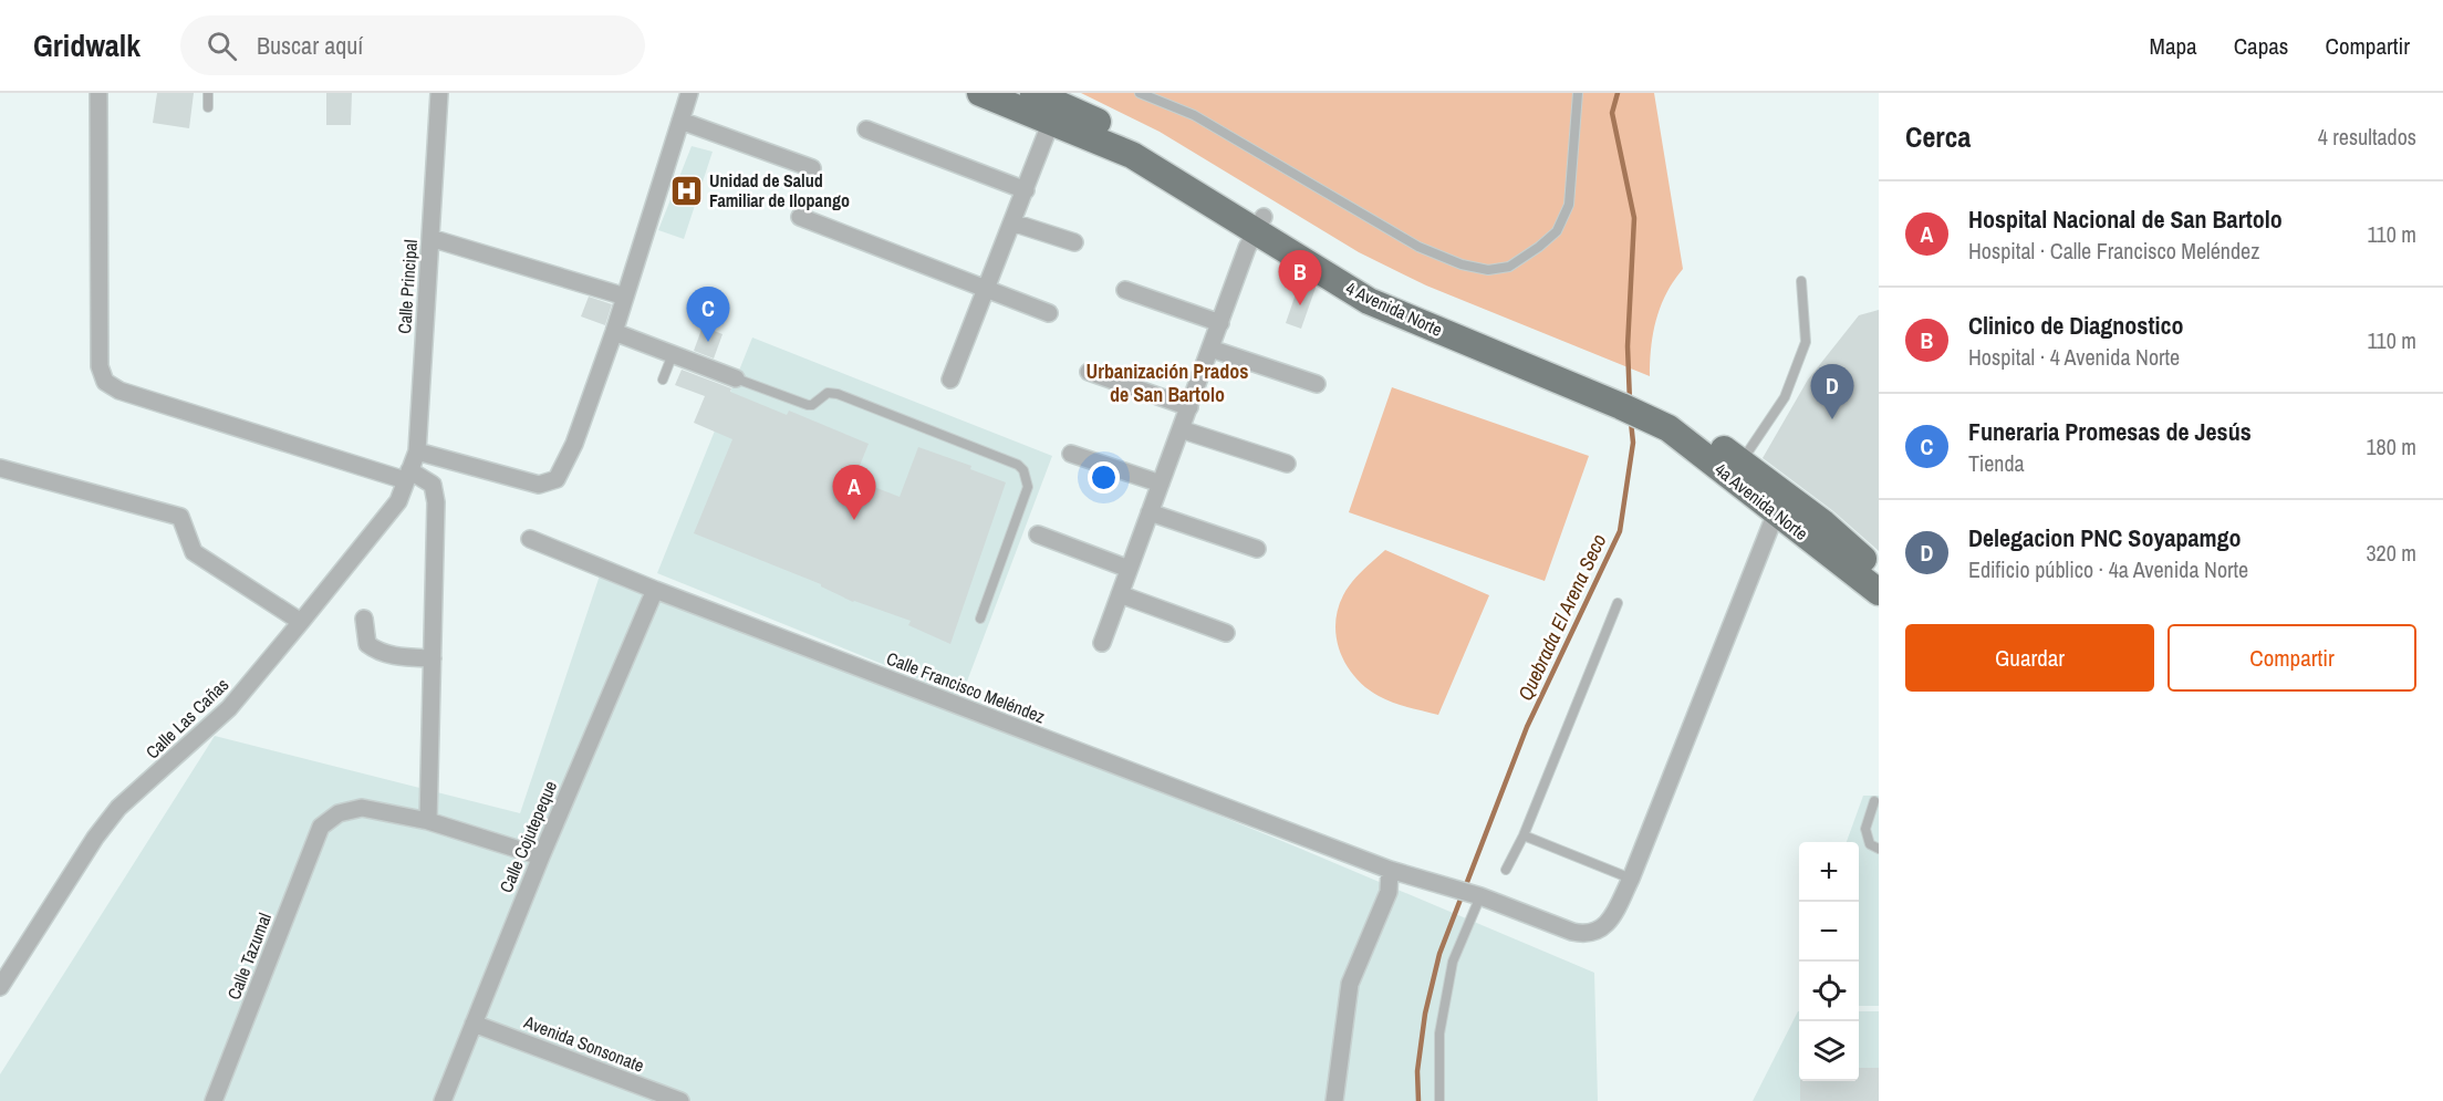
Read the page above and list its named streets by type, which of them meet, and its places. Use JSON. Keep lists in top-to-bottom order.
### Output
{
  "streets": {
    "main road": ["4 Avenida Norte", "4a Avenida Norte"],
    "street": [
      "Calle Principal",
      "Calle Francisco Meléndez",
      "Calle Las Cañas",
      "Calle Cojutepeque",
      "Calle Tazumal",
      "Avenida Sonsonate"
    ]
  },
  "crossings": [
    ["Calle Principal", "Calle Las Cañas"],
    ["4 Avenida Norte", "4a Avenida Norte"],
    ["4a Avenida Norte", "Calle Francisco Meléndez"],
    ["Calle Francisco Meléndez", "Calle Cojutepeque"],
    ["Calle Cojutepeque", "Avenida Sonsonate"]
  ],
  "districts": ["Urbanización Prados de San Bartolo"],
  "water": ["Quebrada El Arena Seco"],
  "places": {
    "hospital": ["Unidad de Salud Familiar de Ilopango"]
  },
  "page": {
    "header": "Gridwalk",
    "search": "Buscar aquí",
    "nav": ["Mapa", "Capas", "Compartir"],
    "heading": ["Cerca", "4 resultados"],
    "list": [
      {
        "mark": "A",
        "name": "Hospital Nacional de San Bartolo",
        "note": "Hospital · Calle Francisco Meléndez",
        "value": "110 m"
      },
      {
        "mark": "B",
        "name": "Clinico de Diagnostico",
        "note": "Hospital · 4 Avenida Norte",
        "value": "110 m"
      },
      {
        "mark": "C",
        "name": "Funeraria Promesas de Jesús",
        "note": "Tienda",
        "value": "180 m"
      },
      {
        "mark": "D",
        "name": "Delegacion PNC Soyapamgo",
        "note": "Edificio público · 4a Avenida Norte",
        "value": "320 m"
      }
    ],
    "pins": [
      "B",
      "C",
      "D",
      "A"
    ],
    "buttons": ["Guardar", "Compartir"],
    "map_buttons": ["+", "−"]
  }
}
